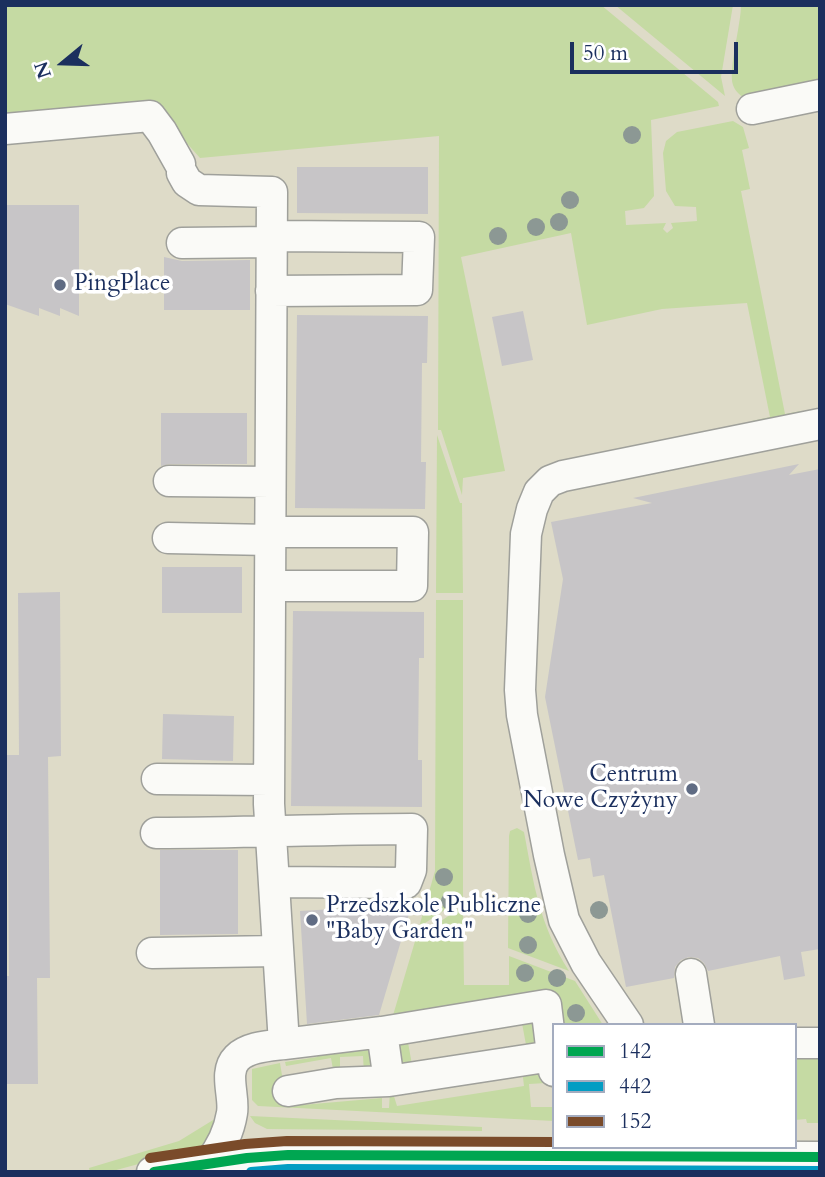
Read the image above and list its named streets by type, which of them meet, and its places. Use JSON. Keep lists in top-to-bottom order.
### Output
{
  "places": ["PingPlace", "Centrum Nowe Czyżyny", "Przedszkole Publiczne \"Baby Garden\""],
  "lines": ["transit line 152", "transit line 142", "transit line 442"],
  "legend": ["142", "442", "152"],
  "scale_bar": "50 m",
  "north": "left"
}
